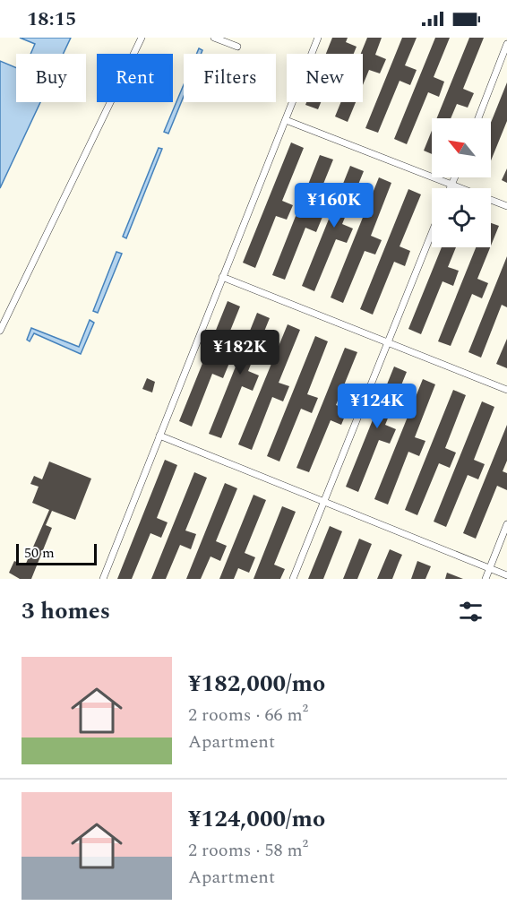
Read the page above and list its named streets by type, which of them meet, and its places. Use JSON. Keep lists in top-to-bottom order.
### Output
{
  "scale_bar": "50 m",
  "north": "top left",
  "page": {
    "status": "18:15",
    "chip": [
      "Buy",
      "Rent",
      "Filters",
      "New"
    ],
    "price": ["¥160K", "¥182K", "¥124K"],
    "scale": "50 m",
    "heading": "3 homes",
    "list": [
      {
        "name": "¥182,000/mo",
        "note": "2 rooms · 66 m² · Apartment"
      },
      {
        "name": "¥124,000/mo",
        "note": "2 rooms · 58 m² · Apartment"
      }
    ]
  }
}
